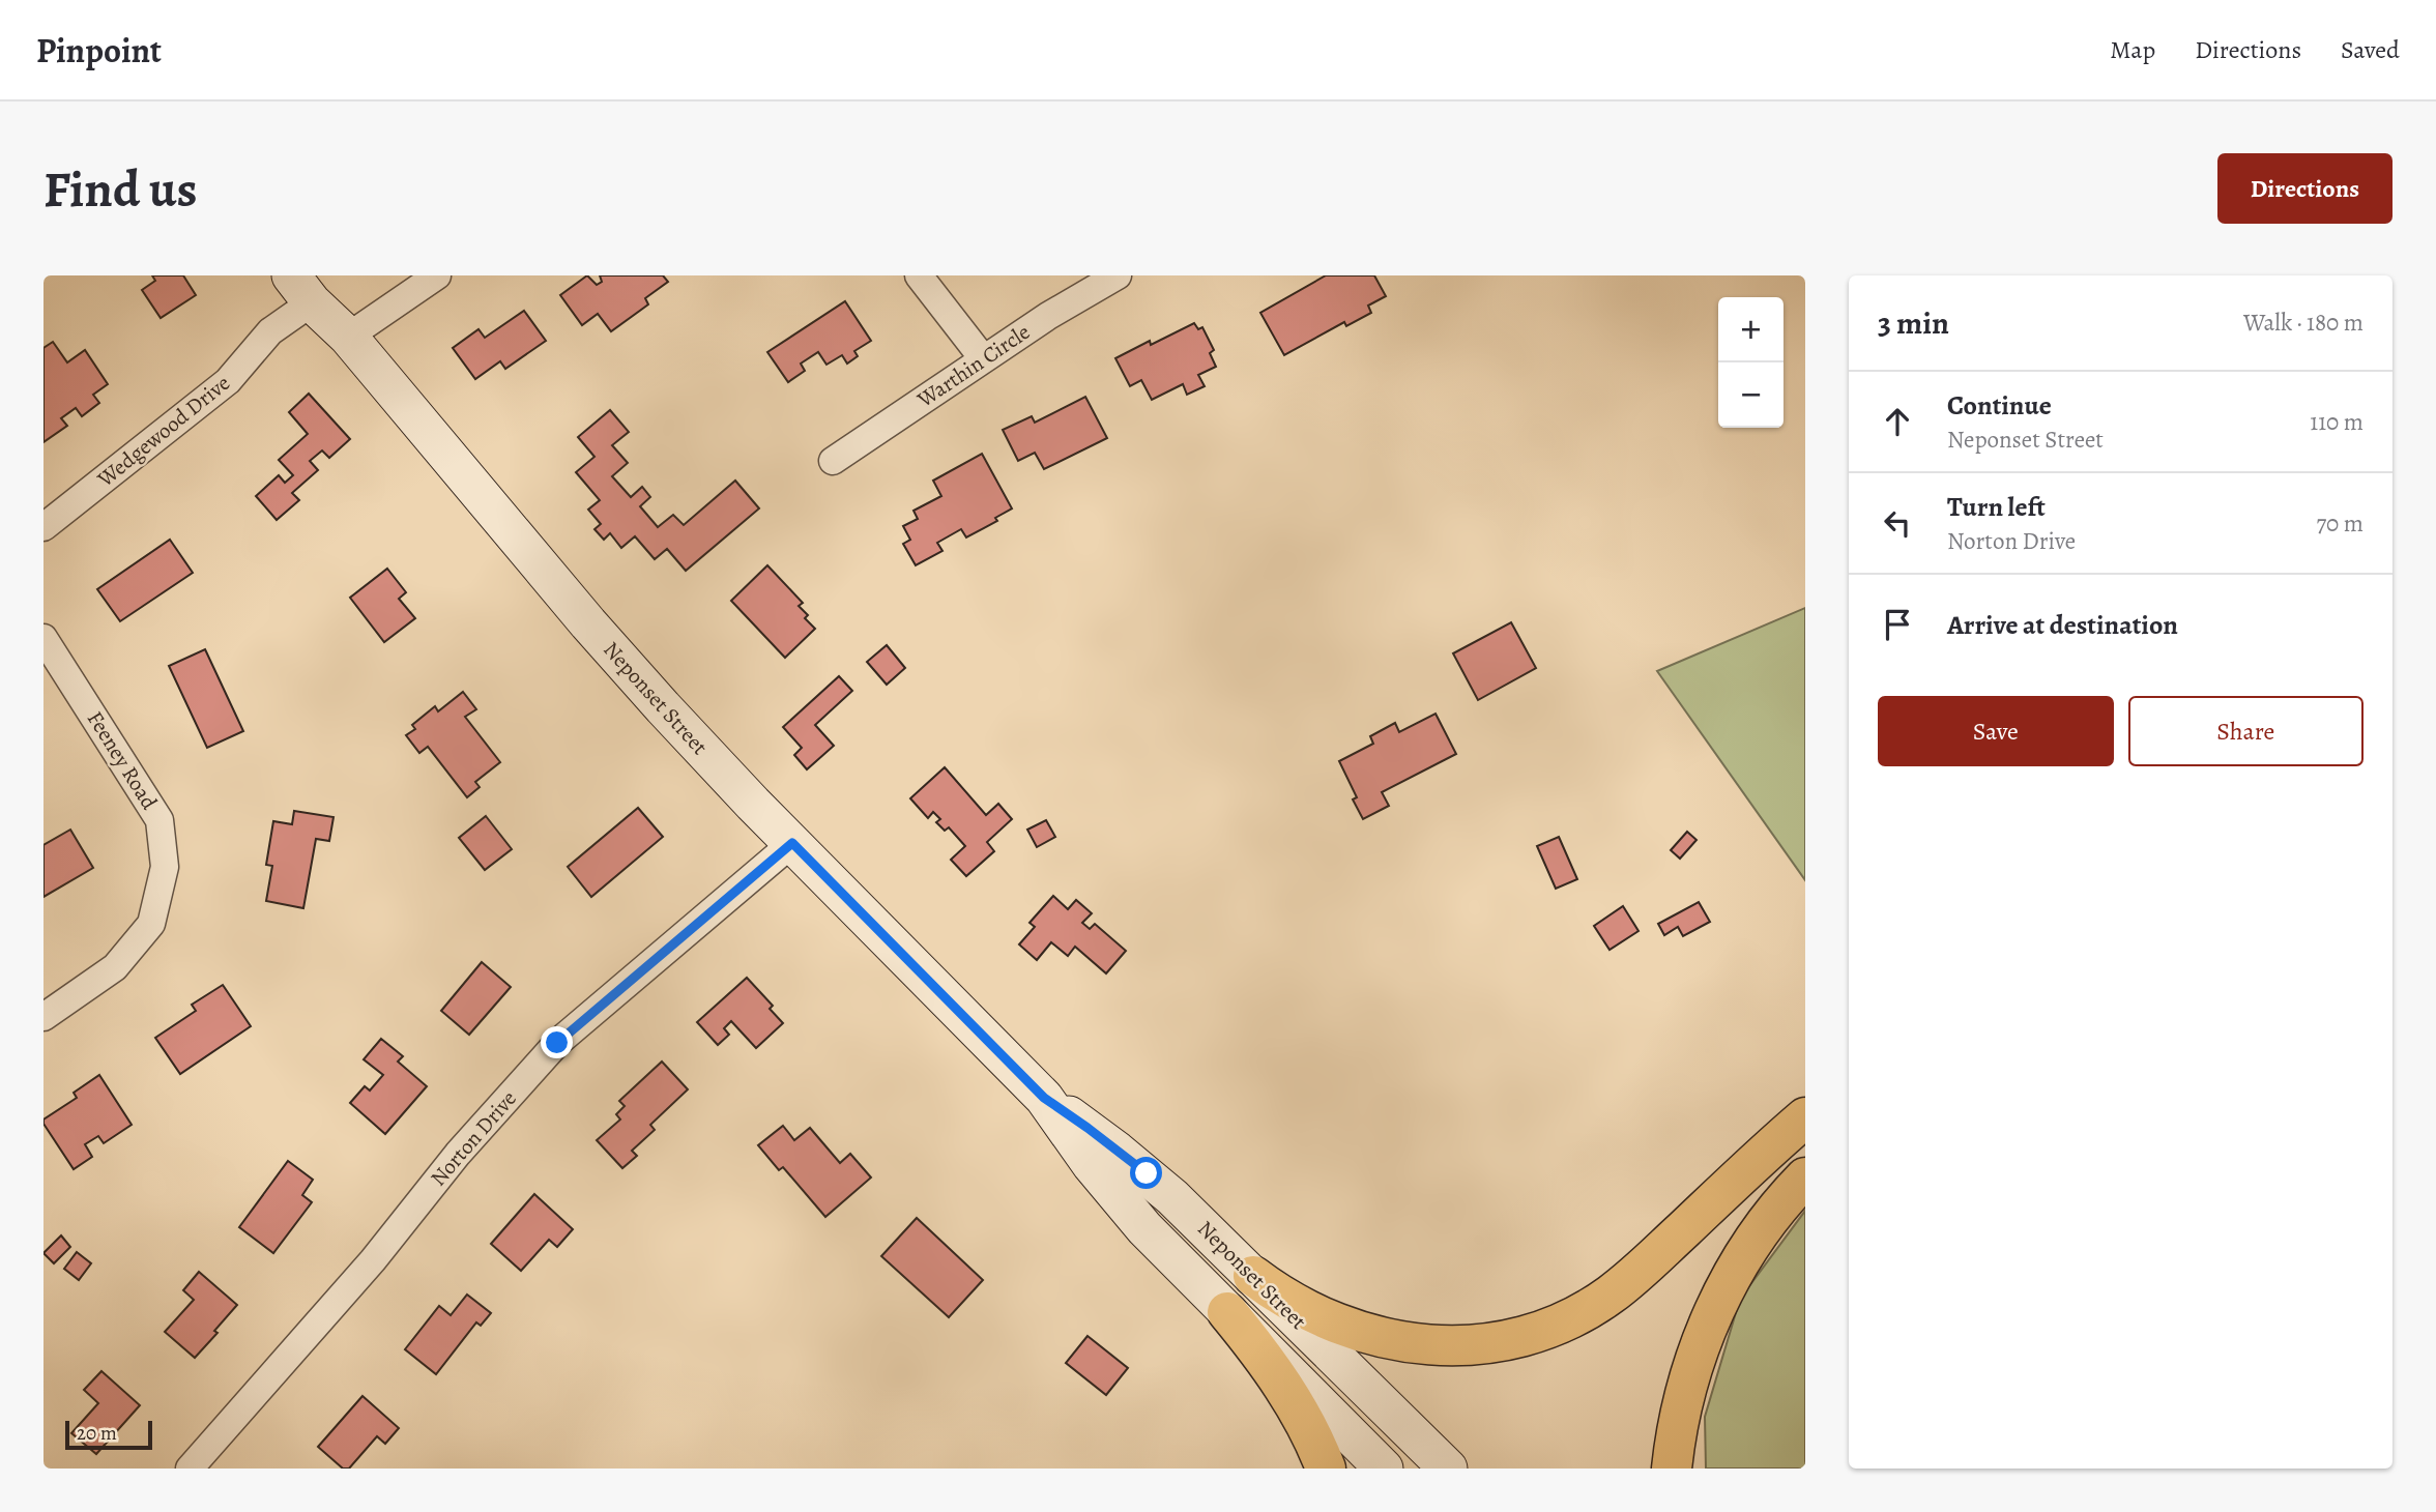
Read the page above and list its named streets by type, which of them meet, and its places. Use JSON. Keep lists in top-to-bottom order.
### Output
{
  "streets": {
    "main road": ["Neponset Street"],
    "street": [
      "Warthin Circle",
      "Wedgewood Drive",
      "Feeney Road",
      "Norton Drive"
    ]
  },
  "crossings": [
    ["Wedgewood Drive", "Neponset Street"],
    ["Neponset Street", "Norton Drive"]
  ],
  "scale_bar": "20 m",
  "page": {
    "header": "Pinpoint",
    "nav": ["Map", "Directions", "Saved"],
    "buttons": [
      "Directions",
      ["Save", "Share"]
    ],
    "title": "Find us",
    "heading": ["3 min", "Walk · 180 m"],
    "map_buttons": ["+", "−"],
    "list": [
      ["Continue", "Neponset Street", "110 m"],
      ["Turn left", "Norton Drive", "70 m"],
      "Arrive at destination"
    ],
    "scale": "20 m"
  }
}
